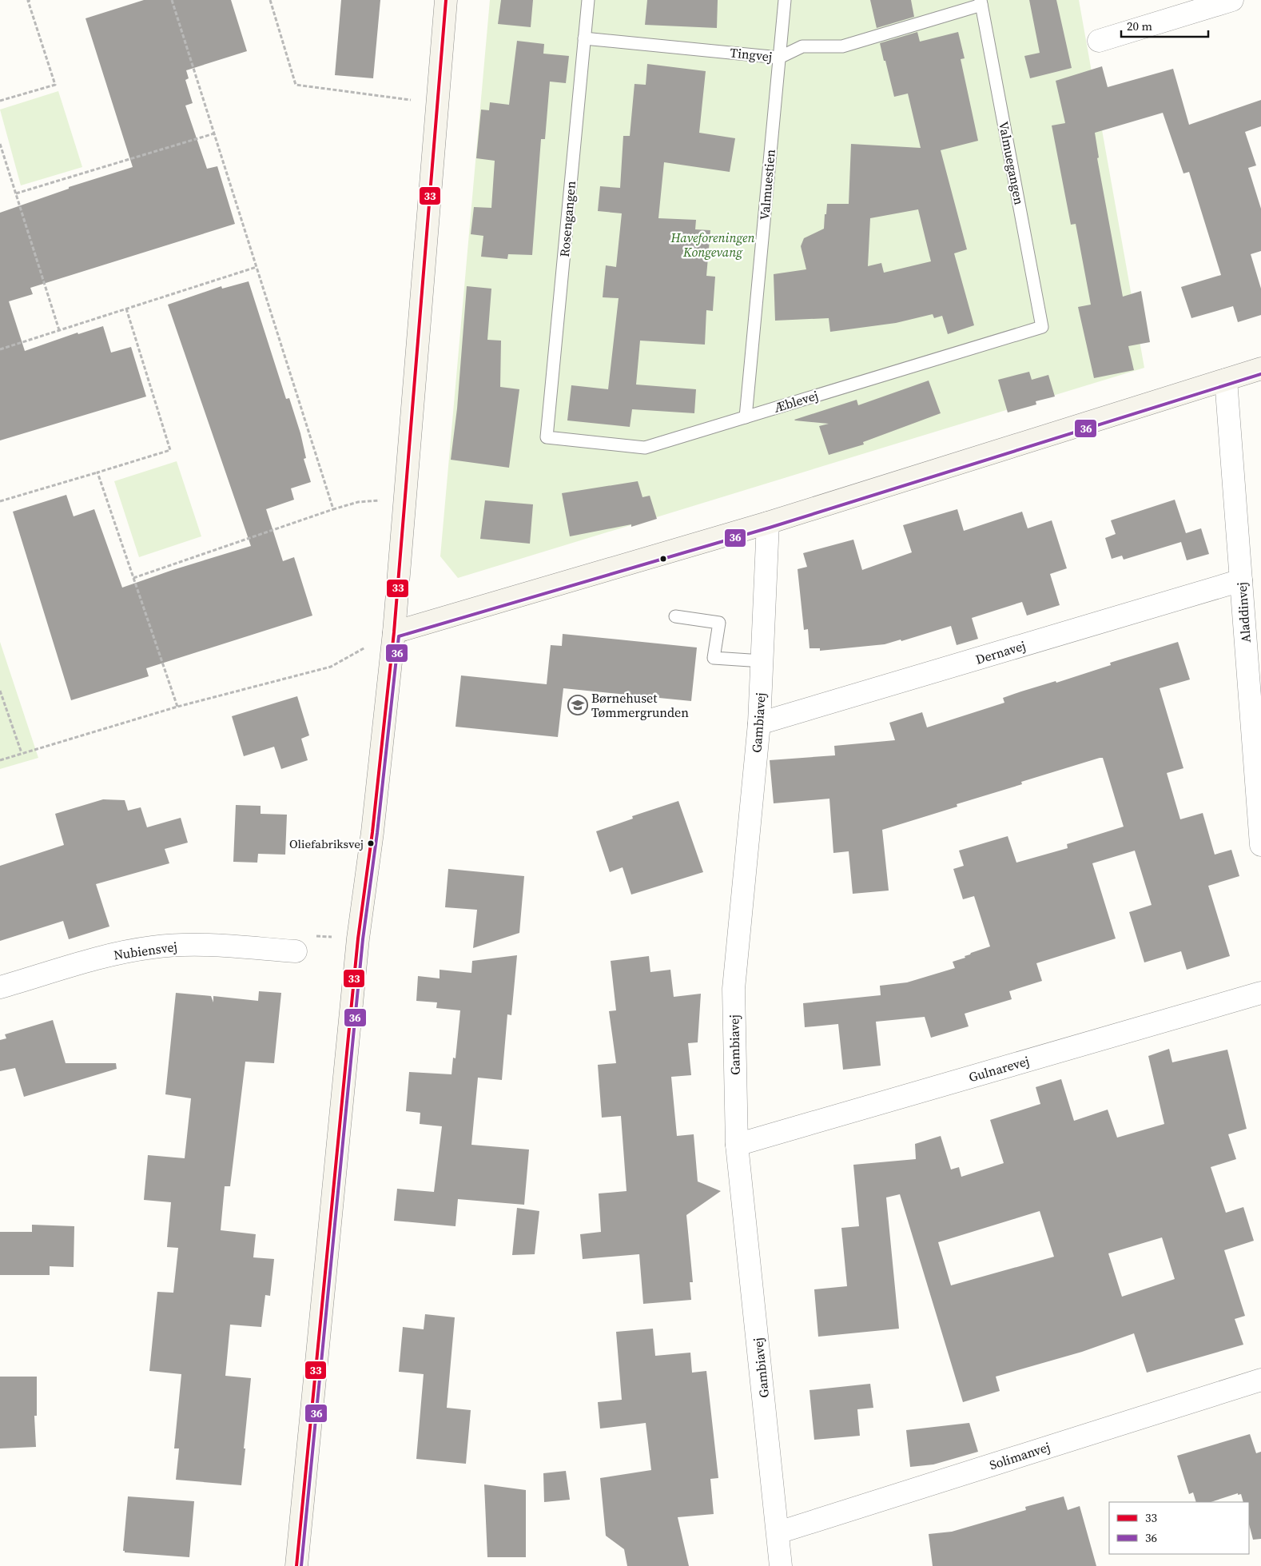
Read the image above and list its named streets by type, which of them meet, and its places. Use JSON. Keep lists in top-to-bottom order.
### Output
{
  "streets": {
    "street": [
      "Aladdinvej",
      "Dernavej",
      "Gambiavej",
      "Nubiensvej",
      "Gulnarevej",
      "Solimanvej"
    ],
    "lane": [
      "Tingvej",
      "Valmuegangen",
      "Valmuestien",
      "Rosengangen",
      "Æblevej"
    ]
  },
  "crossings": [
    ["Tingvej", "Valmuegangen"],
    ["Tingvej", "Valmuestien"],
    ["Tingvej", "Rosengangen"],
    ["Valmuegangen", "Æblevej"],
    ["Valmuestien", "Æblevej"],
    ["Rosengangen", "Æblevej"],
    ["Aladdinvej", "Dernavej"],
    ["Dernavej", "Gambiavej"],
    ["Gambiavej", "Gulnarevej"],
    ["Gambiavej", "Solimanvej"]
  ],
  "parks": ["Haveforeningen Kongevang"],
  "places": {
    "school or university": ["Børnehuset Tømmergrunden"],
    "other": ["Oliefabriksvej"]
  },
  "lines": ["transit line 33", "transit line 36"],
  "legend": ["33", "36"],
  "scale_bar": "20 m"
}
